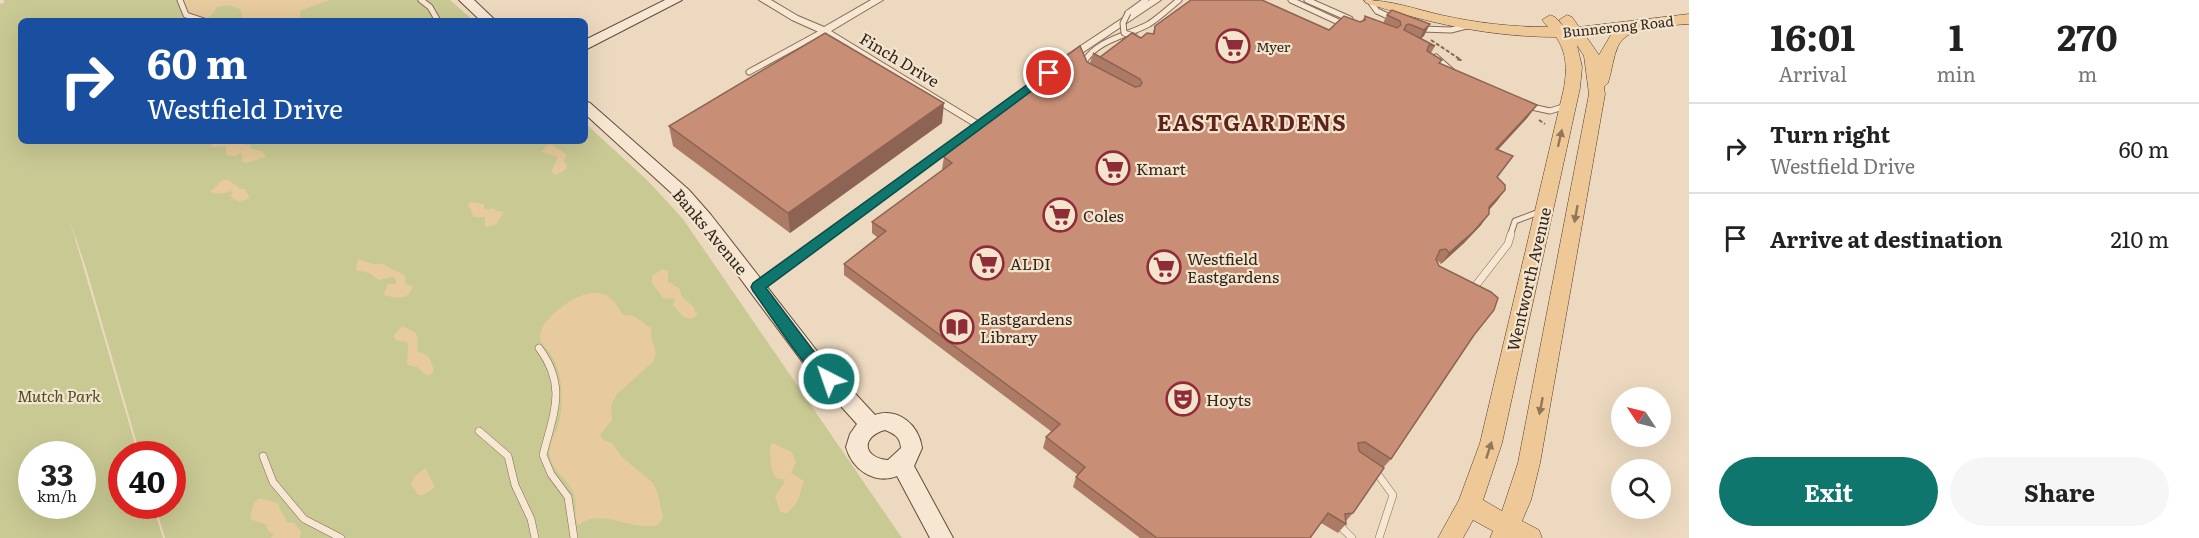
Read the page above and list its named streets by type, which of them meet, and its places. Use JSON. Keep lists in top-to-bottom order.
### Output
{
  "streets": {
    "main road": ["Bunnerong Road", "Wentworth Avenue"],
    "street": ["Finch Drive", "Banks Avenue"]
  },
  "crossings": [
    ["Bunnerong Road", "Wentworth Avenue"],
    ["Finch Drive", "Banks Avenue"]
  ],
  "districts": ["EASTGARDENS"],
  "parks": ["Mutch Park"],
  "places": {
    "supermarket": [
      "Myer",
      "Kmart",
      "Coles",
      "ALDI",
      "Westfield Eastgardens"
    ],
    "library": ["Eastgardens Library"],
    "theatre": ["Hoyts"]
  },
  "north": "top left",
  "page": {
    "eta": [
      "16:01",
      "Arrival",
      "1",
      "min",
      "270",
      "m"
    ],
    "turn": ["60 m", "Westfield Drive"],
    "list": [
      {
        "name": "Turn right",
        "note": "Westfield Drive",
        "value": "60 m"
      },
      {
        "name": "Arrive at destination",
        "value": "210 m"
      }
    ],
    "speed": "33 km/h",
    "limit": "40",
    "buttons": ["Exit", "Share"]
  }
}
